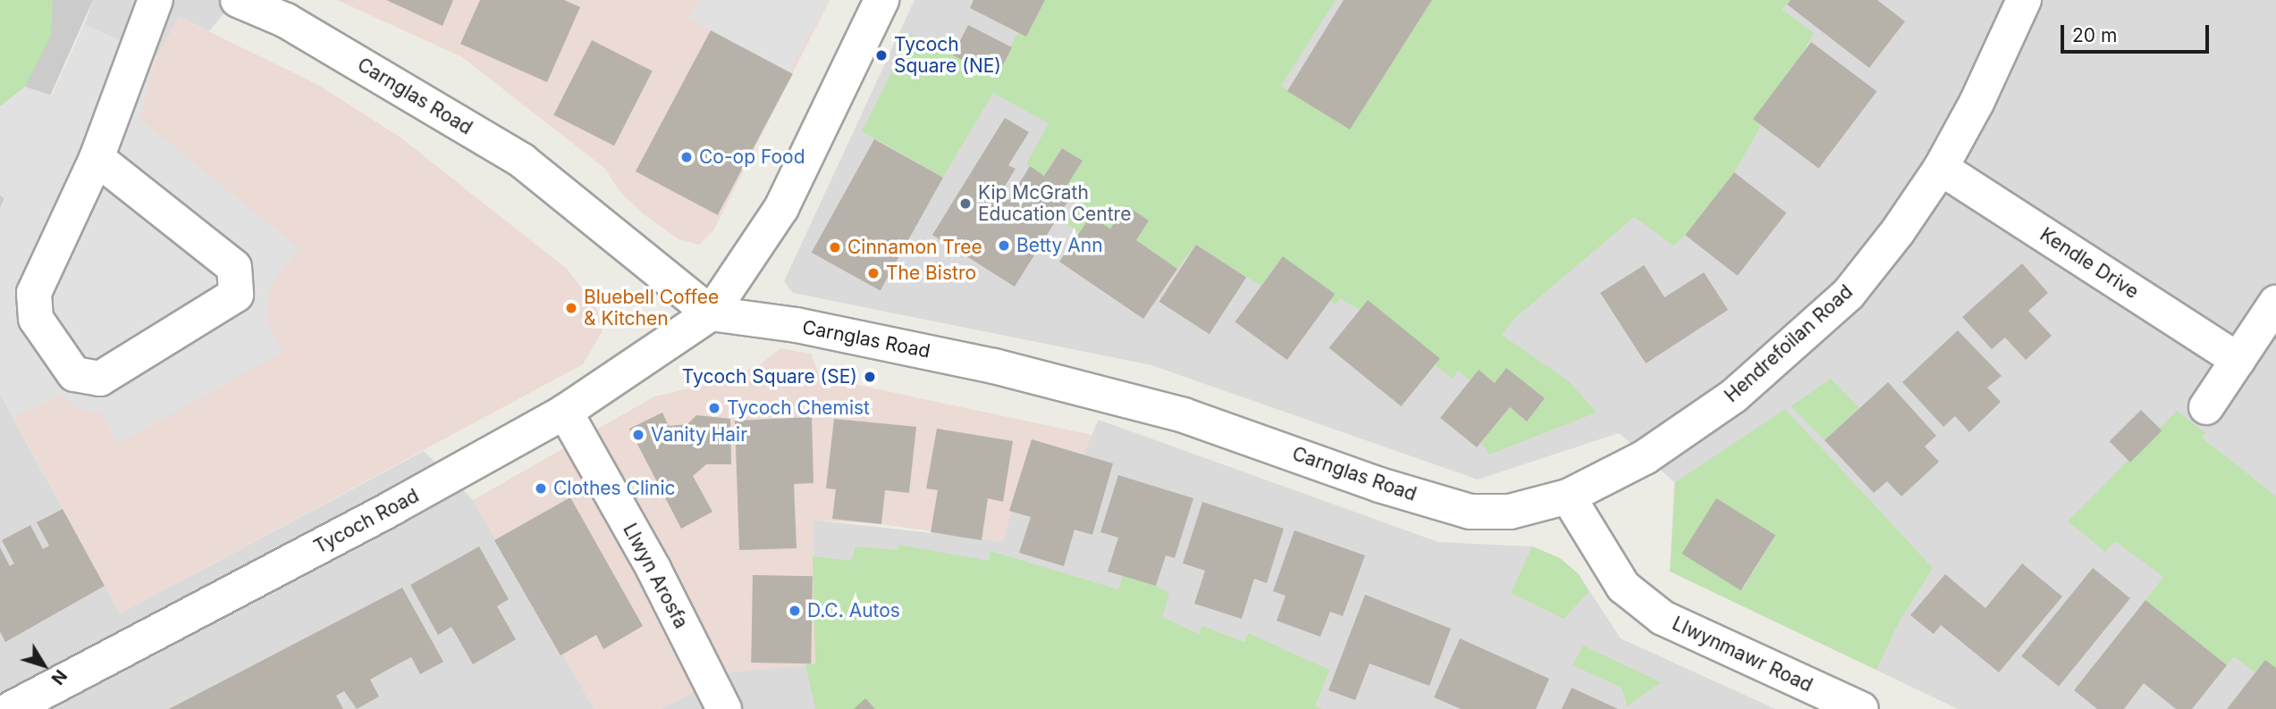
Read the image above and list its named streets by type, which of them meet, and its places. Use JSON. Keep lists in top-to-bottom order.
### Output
{
  "streets": {
    "street": [
      "Carnglas Road",
      "Kendle Drive",
      "Hendrefoilan Road",
      "Tycoch Road",
      "Llwyn Arosfa",
      "Llwynmawr Road"
    ]
  },
  "crossings": [
    ["Carnglas Road", "Hendrefoilan Road"],
    ["Carnglas Road", "Tycoch Road"],
    ["Carnglas Road", "Llwynmawr Road"],
    ["Kendle Drive", "Hendrefoilan Road"],
    ["Hendrefoilan Road", "Llwynmawr Road"],
    ["Tycoch Road", "Llwyn Arosfa"]
  ],
  "places": [
    "Tycoch Square (NE)",
    "Co-op Food",
    "Kip McGrath Education Centre",
    "Betty Ann",
    "Cinnamon Tree",
    "The Bistro",
    "Bluebell Coffee & Kitchen",
    "Tycoch Square (SE)",
    "Tycoch Chemist",
    "Vanity Hair",
    "Clothes Clinic",
    "D.C. Autos"
  ],
  "scale_bar": "20 m",
  "north": "bottom right"
}
